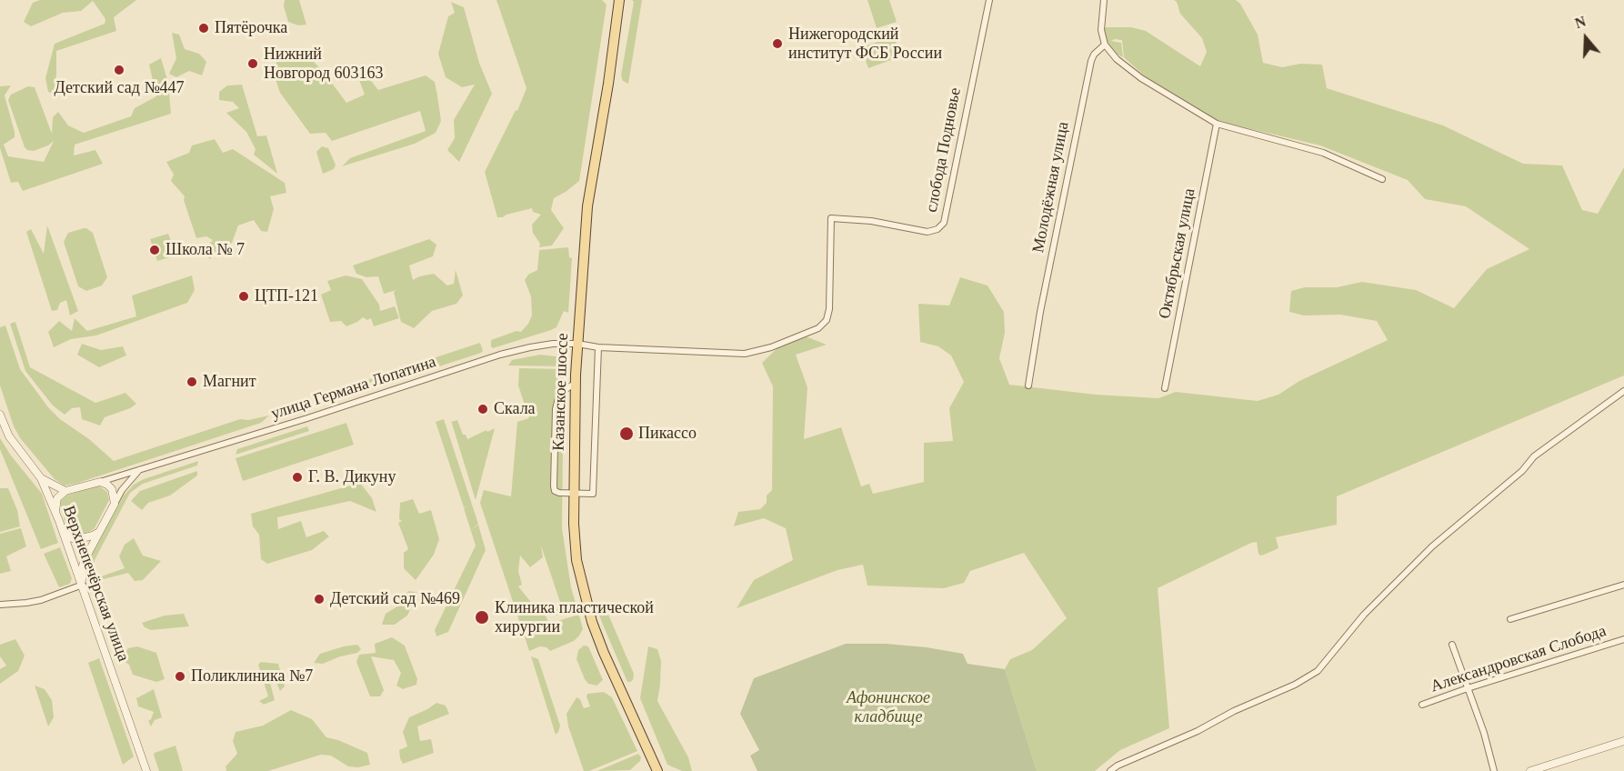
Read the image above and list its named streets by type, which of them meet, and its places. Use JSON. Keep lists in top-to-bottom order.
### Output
{
  "streets": {
    "main road": ["Казанское шоссе"],
    "street": [
      "слобода Подновье",
      "Молодёжная улица",
      "Октябрьская улица",
      "улица Германа Лопатина",
      "Верхнепечёрская улица",
      "Александровская Слобода"
    ]
  },
  "crossings": [
    ["слобода Подновье", "улица Германа Лопатина"],
    ["улица Германа Лопатина", "Казанское шоссе"],
    ["улица Германа Лопатина", "Верхнепечёрская улица"]
  ],
  "parks": ["Афонинское кладбище"],
  "places": [
    "Пятёрочка",
    "Нижегородский институт ФСБ России",
    "Нижний Новгород 603163",
    "Детский сад №447",
    "Школа № 7",
    "ЦТП-121",
    "Магнит",
    "Скала",
    "Пикассо",
    "Г. В. Дикуну",
    "Детский сад №469",
    "Клиника пластической хирургии",
    "Поликлиника №7"
  ],
  "north": "top"
}
